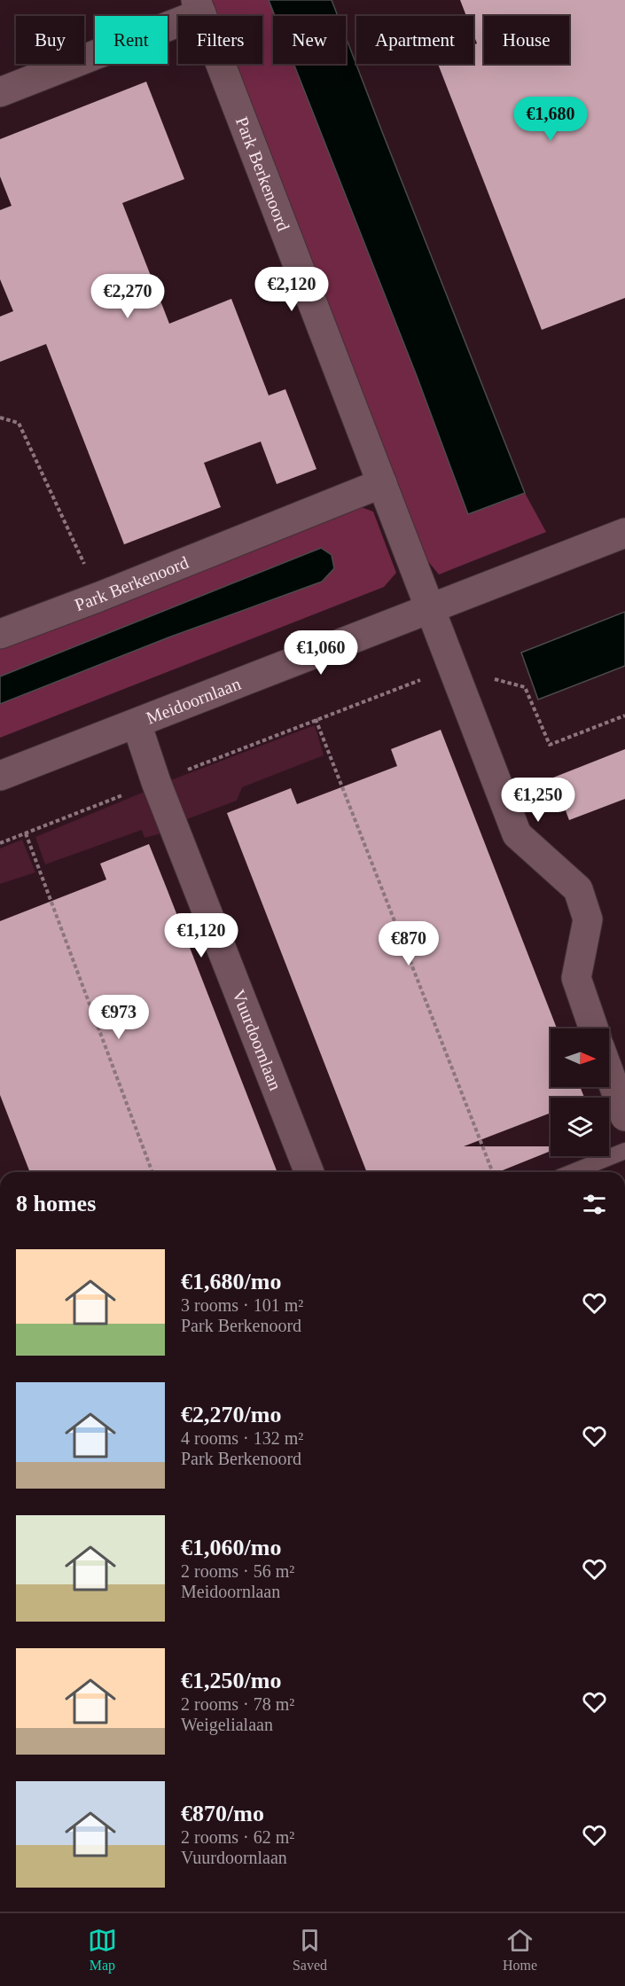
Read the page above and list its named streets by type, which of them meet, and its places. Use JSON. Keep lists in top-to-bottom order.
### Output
{
  "streets": {
    "street": ["Park Berkenoord", "Meidoornlaan", "Vuurdoornlaan"]
  },
  "crossings": [
    ["Park Berkenoord", "Meidoornlaan"],
    ["Meidoornlaan", "Vuurdoornlaan"]
  ],
  "north": "right",
  "page": {
    "chip": [
      "Buy",
      "Rent",
      "Filters",
      "New",
      "Apartment",
      "House"
    ],
    "price": [
      "€1,680",
      "€2,120",
      "€2,270",
      "€1,060",
      "€1,250",
      "€1,120",
      "€870",
      "€973"
    ],
    "heading": "8 homes",
    "list": [
      {
        "name": "€1,680/mo",
        "note": "3 rooms · 101 m² · Park Berkenoord"
      },
      {
        "name": "€2,270/mo",
        "note": "4 rooms · 132 m² · Park Berkenoord"
      },
      {
        "name": "€1,060/mo",
        "note": "2 rooms · 56 m² · Meidoornlaan"
      },
      {
        "name": "€1,250/mo",
        "note": "2 rooms · 78 m² · Weigelialaan"
      },
      {
        "name": "€870/mo",
        "note": "2 rooms · 62 m² · Vuurdoornlaan"
      }
    ],
    "tabs": ["Map", "Saved", "Home"]
  }
}
